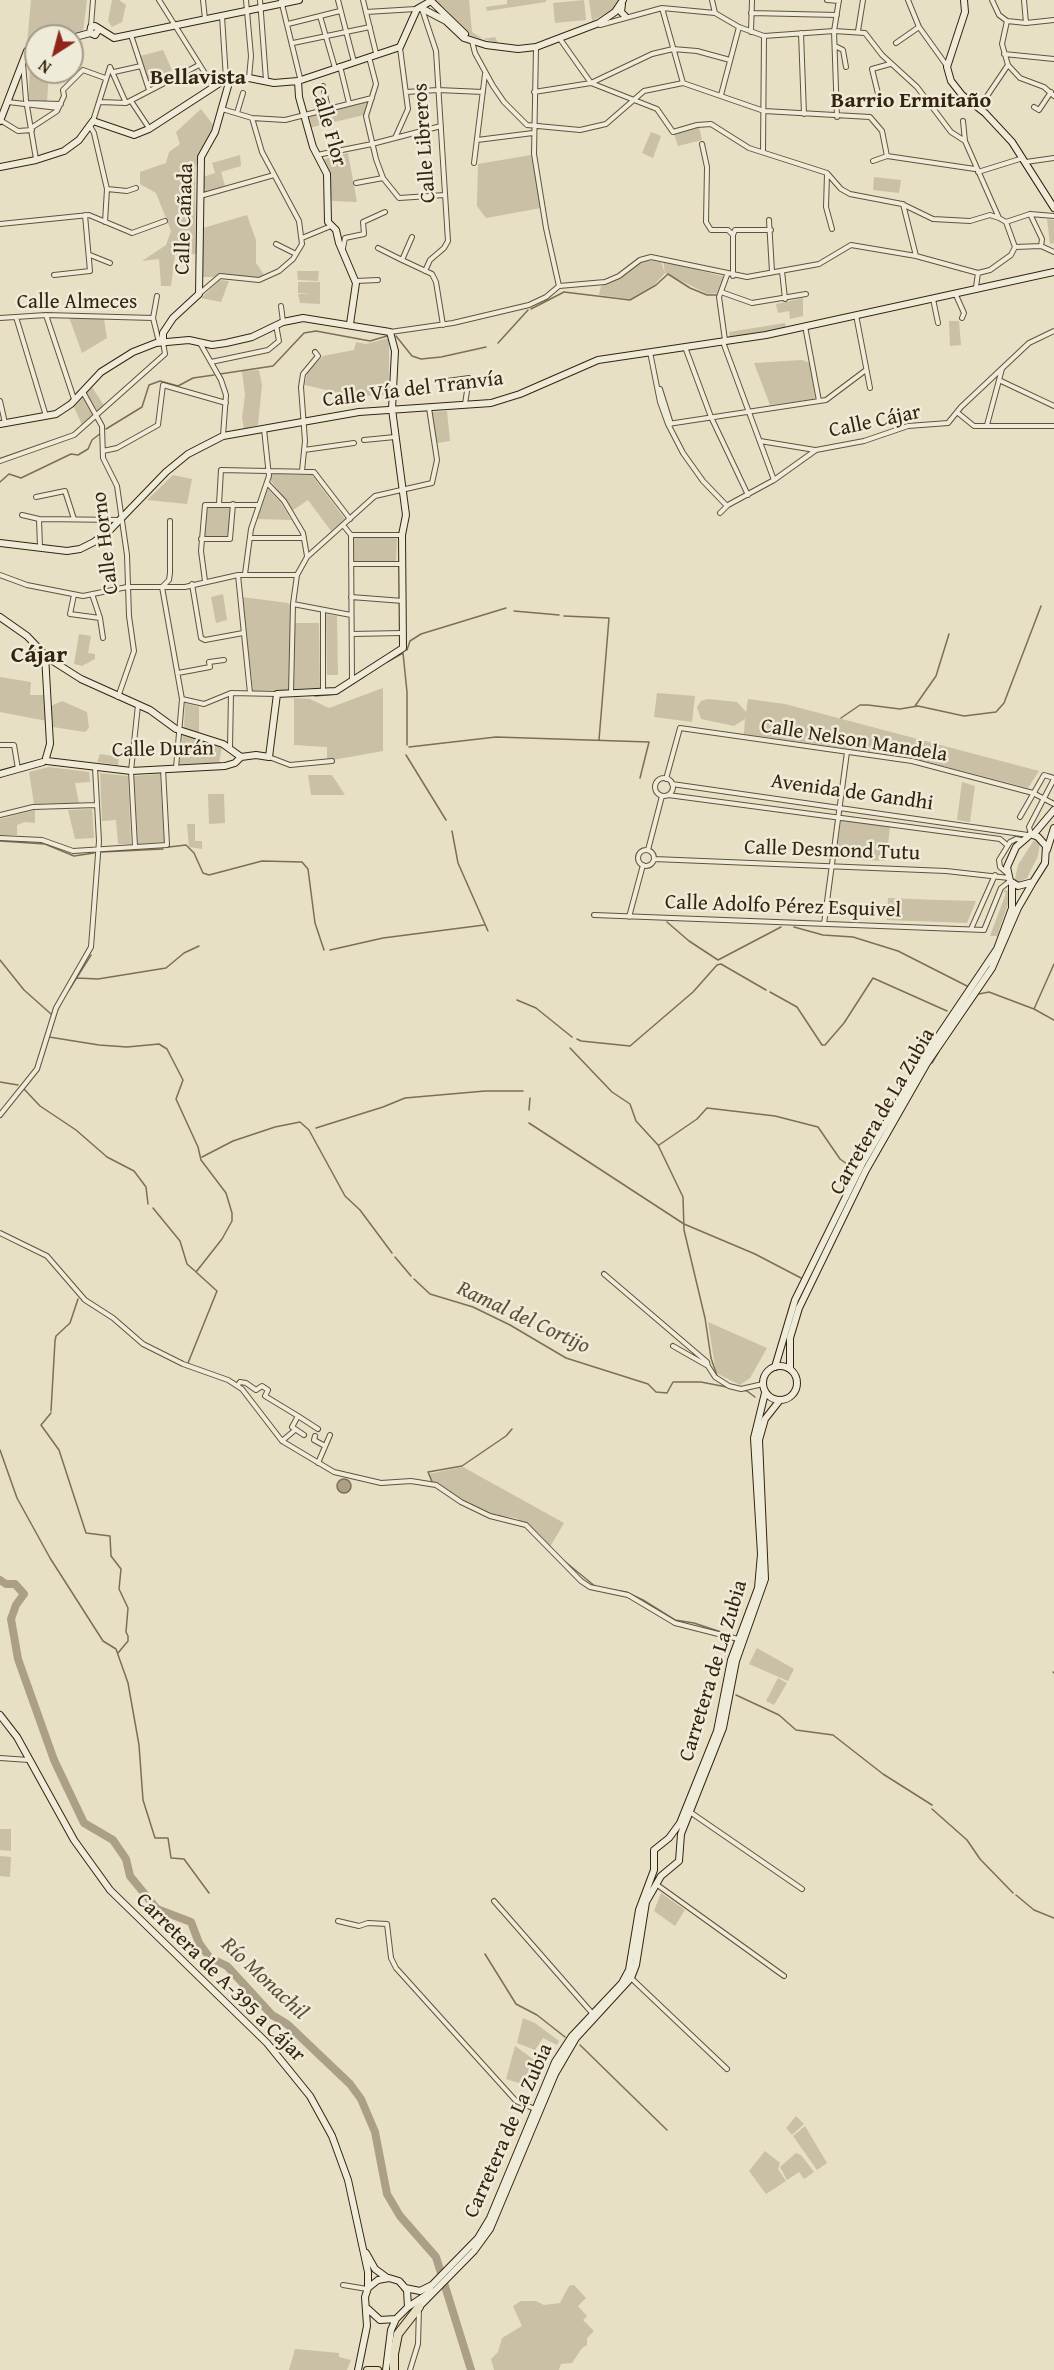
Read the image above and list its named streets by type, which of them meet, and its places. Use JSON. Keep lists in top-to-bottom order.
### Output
{
  "streets": {
    "street": [
      "Calle Flor",
      "Calle Libreros",
      "Calle Cañada",
      "Calle Almeces",
      "Calle Vía del Tranvía",
      "Calle Cájar",
      "Calle Horno",
      "Calle Nelson Mandela",
      "Calle Durán",
      "Avenida de Gandhi",
      "Calle Desmond Tutu",
      "Calle Adolfo Pérez Esquivel",
      "Carretera de La Zubia",
      "Carretera de A-395 a Cájar"
    ]
  },
  "crossings": [
    ["Calle Vía del Tranvía", "Calle Horno"],
    ["Calle Nelson Mandela", "Avenida de Gandhi"],
    ["Avenida de Gandhi", "Calle Desmond Tutu"],
    ["Avenida de Gandhi", "Carretera de La Zubia"],
    ["Calle Desmond Tutu", "Carretera de La Zubia"],
    ["Carretera de La Zubia", "Carretera de A-395 a Cájar"]
  ],
  "districts": ["Bellavista", "Barrio Ermitaño", "Cájar"],
  "water": ["Ramal del Cortijo", "Río Monachil"],
  "north": "bottom left"
}
